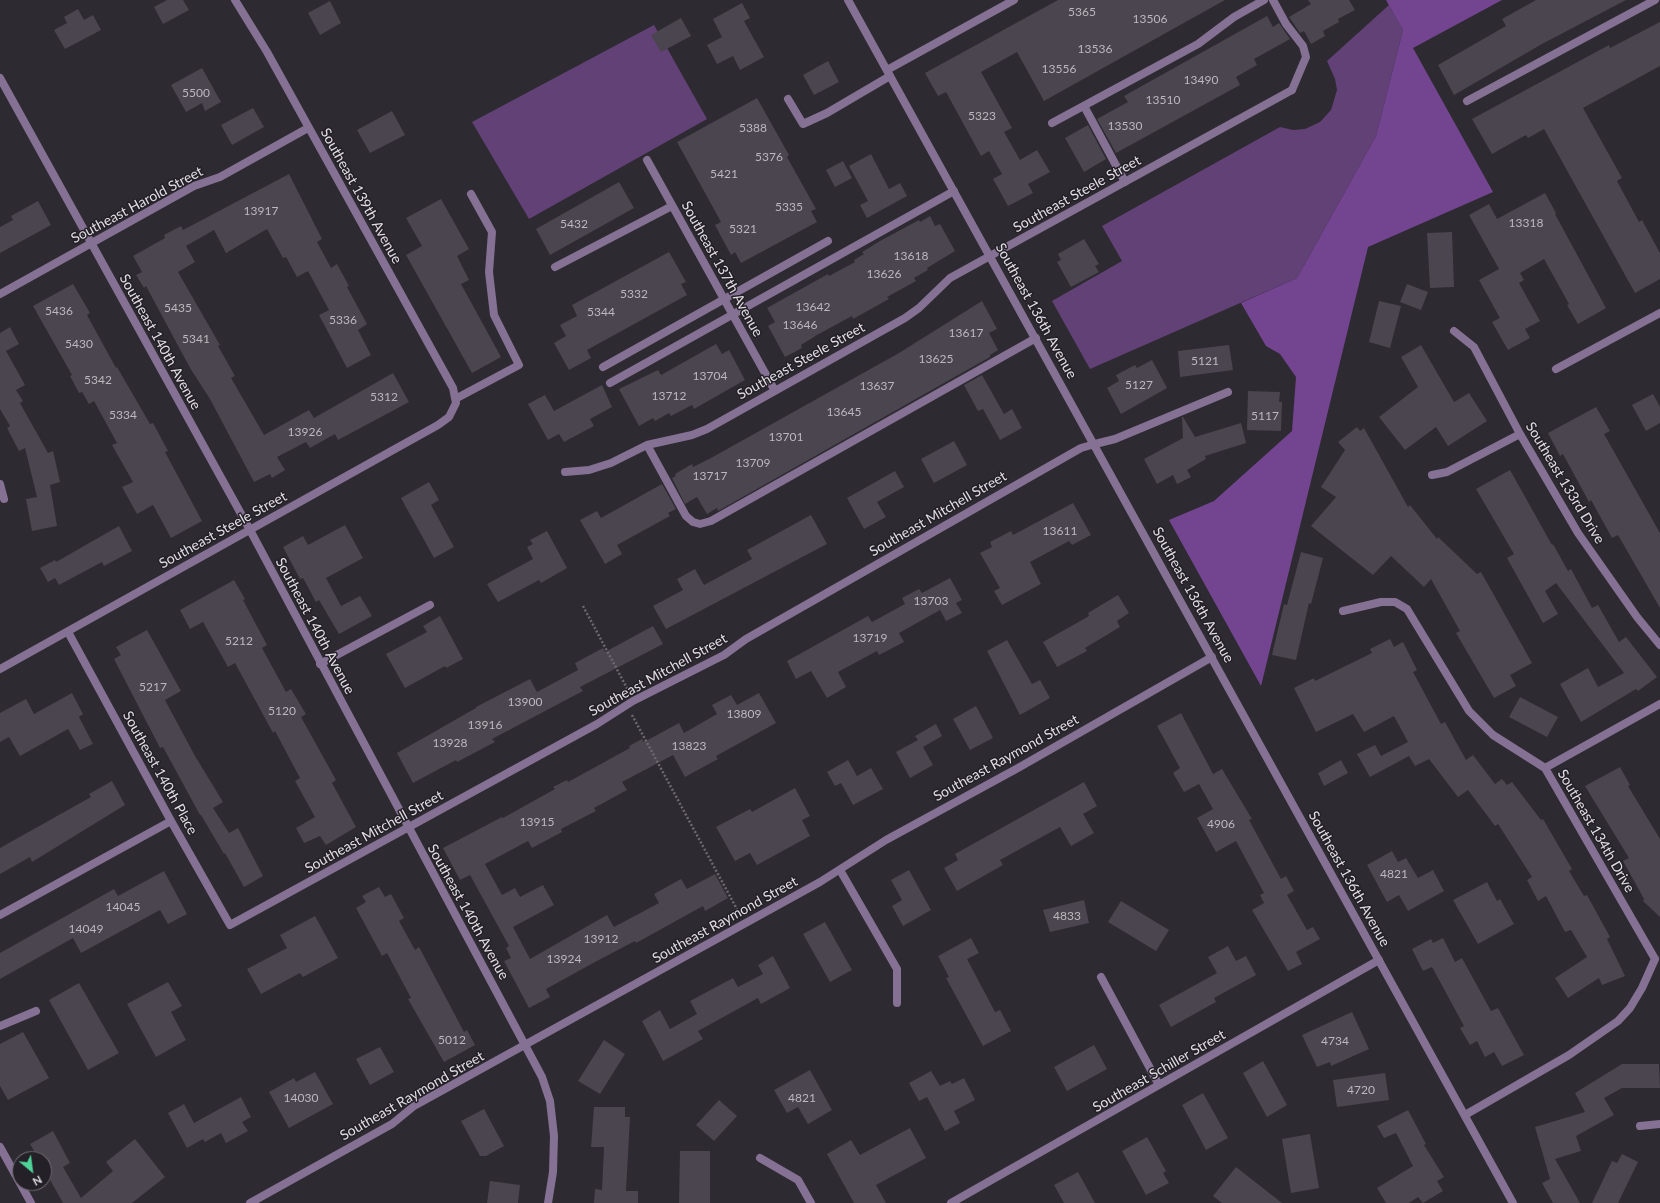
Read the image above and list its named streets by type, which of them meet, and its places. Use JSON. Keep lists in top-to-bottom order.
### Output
{
  "streets": {
    "street": [
      "Southeast Steele Street",
      "Southeast 139th Avenue",
      "Southeast Harold Street",
      "Southeast 137th Avenue",
      "Southeast 136th Avenue",
      "Southeast 140th Avenue",
      "Southeast 133rd Drive",
      "Southeast Mitchell Street",
      "Southeast Raymond Street",
      "Southeast 140th Place",
      "Southeast 134th Drive",
      "Southeast Schiller Street"
    ]
  },
  "crossings": [
    ["Southeast Steele Street", "Southeast 139th Avenue"],
    ["Southeast Steele Street", "Southeast 137th Avenue"],
    ["Southeast Steele Street", "Southeast 136th Avenue"],
    ["Southeast Steele Street", "Southeast 140th Avenue"],
    ["Southeast Steele Street", "Southeast 140th Place"],
    ["Southeast 139th Avenue", "Southeast Harold Street"],
    ["Southeast Harold Street", "Southeast 140th Avenue"],
    ["Southeast 136th Avenue", "Southeast Mitchell Street"],
    ["Southeast 136th Avenue", "Southeast Raymond Street"],
    ["Southeast 136th Avenue", "Southeast Schiller Street"],
    ["Southeast 140th Avenue", "Southeast Mitchell Street"],
    ["Southeast 140th Avenue", "Southeast Raymond Street"],
    ["Southeast Mitchell Street", "Southeast 140th Place"]
  ],
  "house_numbers": [
    "5365",
    "13506",
    "13536",
    "13556",
    "13490",
    "5500",
    "13510",
    "5323",
    "13530",
    "5388",
    "5376",
    "5421",
    "5335",
    "13917",
    "13318",
    "5432",
    "5321",
    "13618",
    "13626",
    "5332",
    "13642",
    "5435",
    "5436",
    "5344",
    "5336",
    "13646",
    "13617",
    "5341",
    "5430",
    "13625",
    "5121",
    "13704",
    "5342",
    "5127",
    "13637",
    "13712",
    "5312",
    "13645",
    "5334",
    "5117",
    "13926",
    "13701",
    "13709",
    "13717",
    "13611",
    "13703",
    "13719",
    "5212",
    "5217",
    "13900",
    "5120",
    "13809",
    "13916",
    "13928",
    "13823",
    "13915",
    "4906",
    "4821",
    "14045",
    "4833",
    "14049",
    "13912",
    "13924",
    "5012",
    "4734",
    "4720",
    "14030",
    "4821"
  ],
  "north": "bottom right"
}
